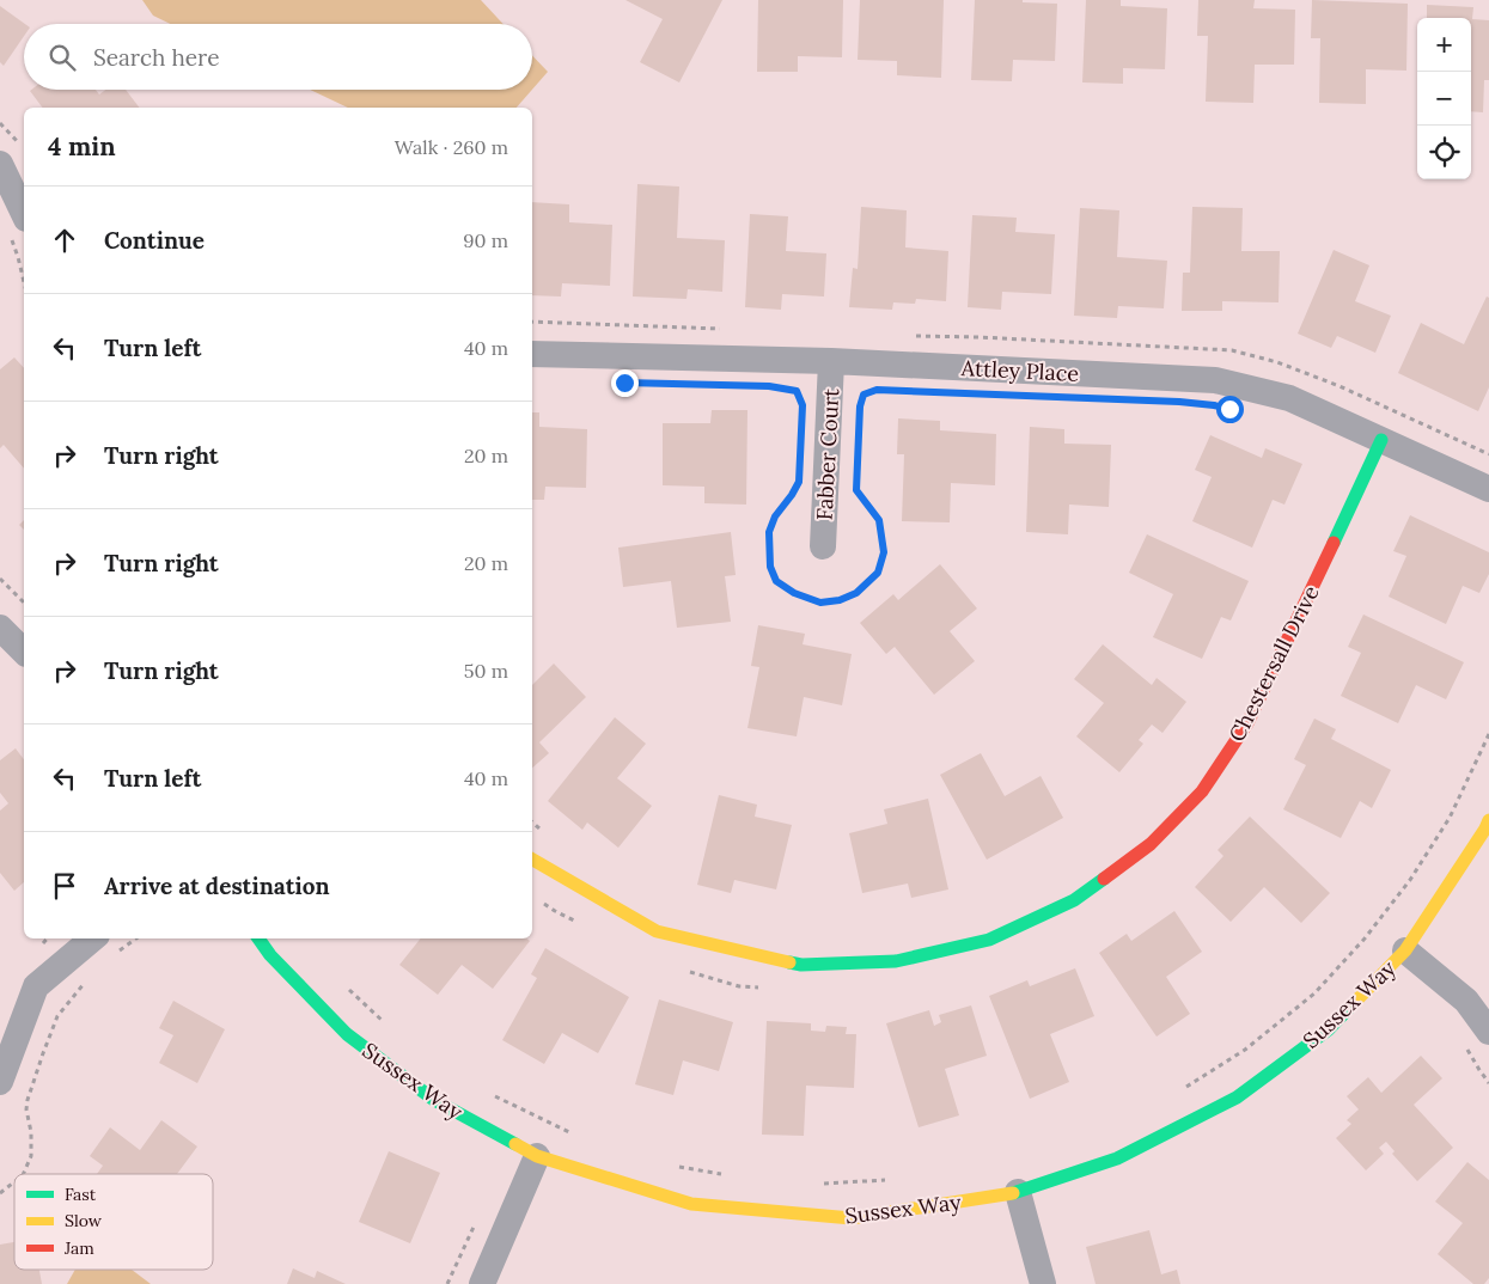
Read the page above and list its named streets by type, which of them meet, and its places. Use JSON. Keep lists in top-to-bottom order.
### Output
{
  "streets": {
    "street": [
      "Attley Place",
      "Fabber Court",
      "Chestersall Drive",
      "Sussex Way"
    ]
  },
  "crossings": [
    ["Attley Place", "Fabber Court"],
    ["Attley Place", "Chestersall Drive"]
  ],
  "legend": ["Fast", "Slow", "Jam"],
  "page": {
    "map_buttons": ["+", "−"],
    "search": "Search here",
    "heading": ["4 min", "Walk · 260 m"],
    "list": [
      ["Continue", "90 m"],
      ["Turn left", "40 m"],
      ["Turn right", "20 m"],
      ["Turn right", "20 m"],
      ["Turn right", "50 m"],
      ["Turn left", "40 m"],
      "Arrive at destination"
    ]
  }
}
